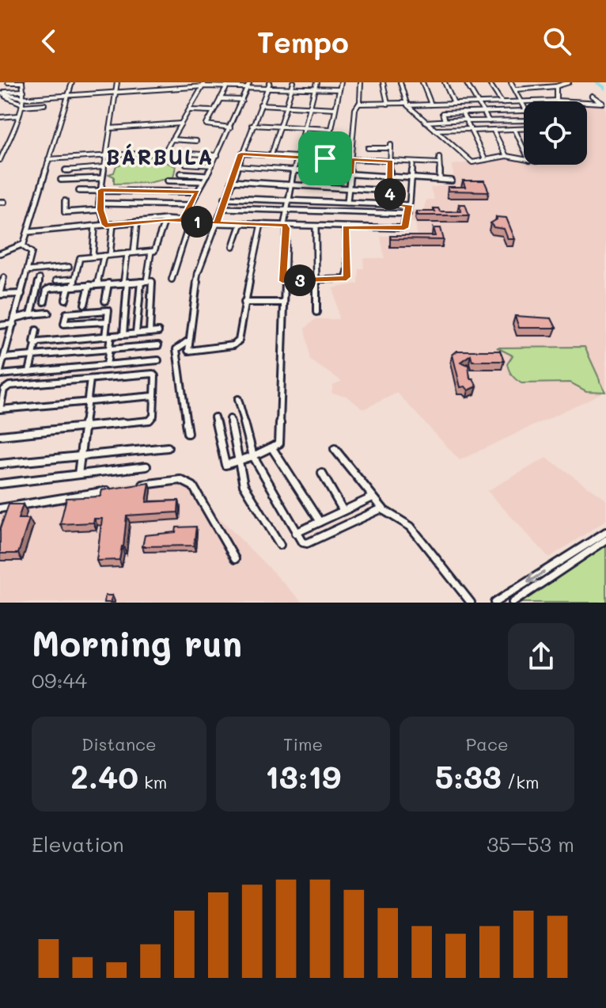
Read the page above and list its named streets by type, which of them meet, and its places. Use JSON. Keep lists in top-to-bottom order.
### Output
{
  "districts": ["BÁRBULA"],
  "page": {
    "header": "Tempo",
    "pins": ["4", "1", "3"],
    "heading": ["Morning run", "09:44"],
    "stats": [
      ["Distance", "2.40 km"],
      ["Time", "13:19"],
      ["Pace", "5:33 /km"]
    ],
    "chart": ["Elevation", "35–53 m"]
  }
}
